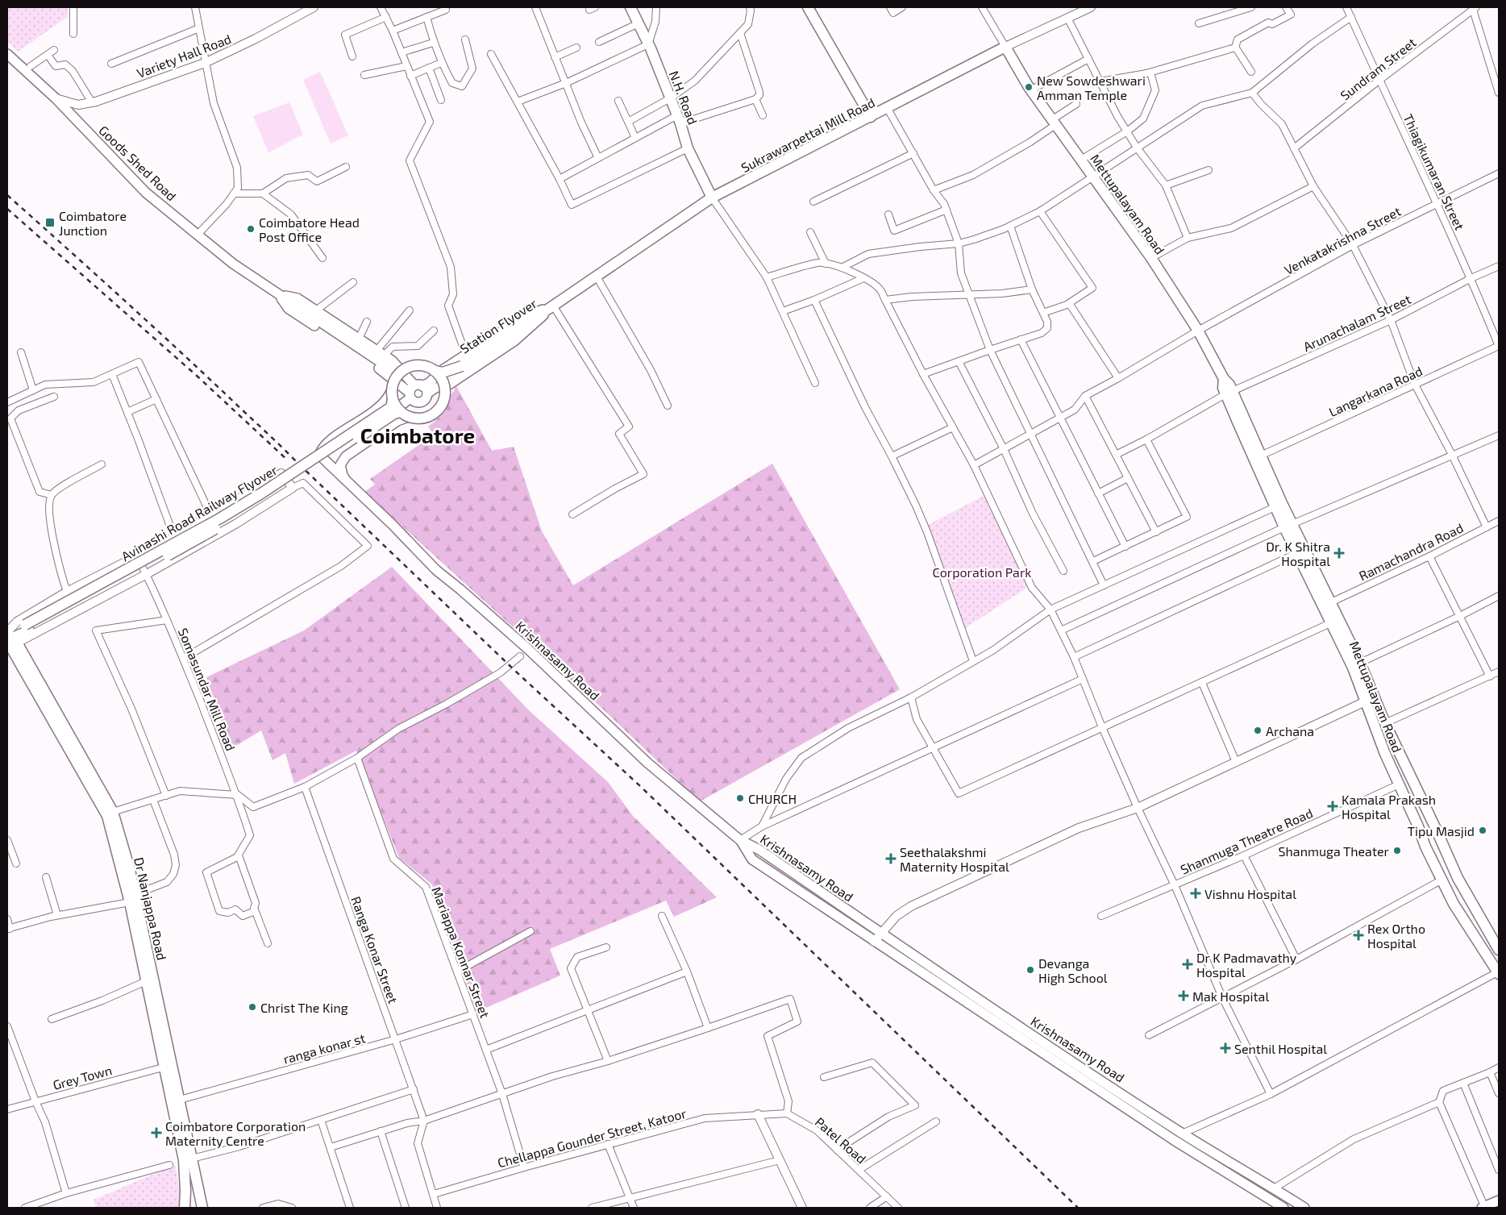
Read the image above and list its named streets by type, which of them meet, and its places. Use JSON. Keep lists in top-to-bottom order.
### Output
{
  "streets": {
    "highway": [
      "N.H. Road",
      "Sukrawarpettai Mill Road",
      "Mettupalayam Road",
      "Station Flyover",
      "Avinashi Road Railway Flyover",
      "Dr Nanjappa Road"
    ],
    "main road": ["Goods Shed Road", "Krishnasamy Road"],
    "street": [
      "Variety Hall Road",
      "Sundram Street",
      "Thiagikumaran Street",
      "Venkatakrishna Street",
      "Arunachalam Street",
      "Langarkana Road",
      "Ramachandra Road",
      "Somasundar Mill Road",
      "Shanmuga Theatre Road",
      "Ranga Konar Street",
      "Mariappa Konnar Street",
      "ranga konar st",
      "Grey Town",
      "Chellappa Gounder Street, Katoor",
      "Patel Road"
    ]
  },
  "crossings": [
    ["Variety Hall Road", "Goods Shed Road"],
    ["Sundram Street", "Thiagikumaran Street"],
    ["N.H. Road", "Sukrawarpettai Mill Road"],
    ["Sukrawarpettai Mill Road", "Mettupalayam Road"],
    ["Sukrawarpettai Mill Road", "Station Flyover"],
    ["Goods Shed Road", "Station Flyover"],
    ["Thiagikumaran Street", "Venkatakrishna Street"],
    ["Thiagikumaran Street", "Arunachalam Street"],
    ["Thiagikumaran Street", "Langarkana Road"],
    ["Mettupalayam Road", "Venkatakrishna Street"],
    ["Mettupalayam Road", "Arunachalam Street"],
    ["Mettupalayam Road", "Langarkana Road"],
    ["Mettupalayam Road", "Ramachandra Road"],
    ["Mettupalayam Road", "Shanmuga Theatre Road"],
    ["Avinashi Road Railway Flyover", "Krishnasamy Road"],
    ["Avinashi Road Railway Flyover", "Dr Nanjappa Road"],
    ["Dr Nanjappa Road", "ranga konar st"],
    ["Dr Nanjappa Road", "Grey Town"],
    ["Ranga Konar Street", "ranga konar st"],
    ["Mariappa Konnar Street", "ranga konar st"],
    ["Mariappa Konnar Street", "Chellappa Gounder Street, Katoor"]
  ],
  "districts": ["Coimbatore"],
  "parks": ["Corporation Park"],
  "places": {
    "other": [
      "New Sowdeshwari Amman Temple",
      "Coimbatore Head Post Office",
      "Archana",
      "CHURCH",
      "Tipu Masjid",
      "Shanmuga Theater",
      "Devanga High School",
      "Christ The King"
    ],
    "transit": ["Coimbatore Junction"],
    "health": [
      "Dr. K Shitra Hospital",
      "Kamala Prakash Hospital",
      "Seethalakshmi Maternity Hospital",
      "Vishnu Hospital",
      "Rex Ortho Hospital",
      "Dr K Padmavathy Hospital",
      "Mak Hospital",
      "Senthil Hospital",
      "Coimbatore Corporation Maternity Centre"
    ]
  }
}
